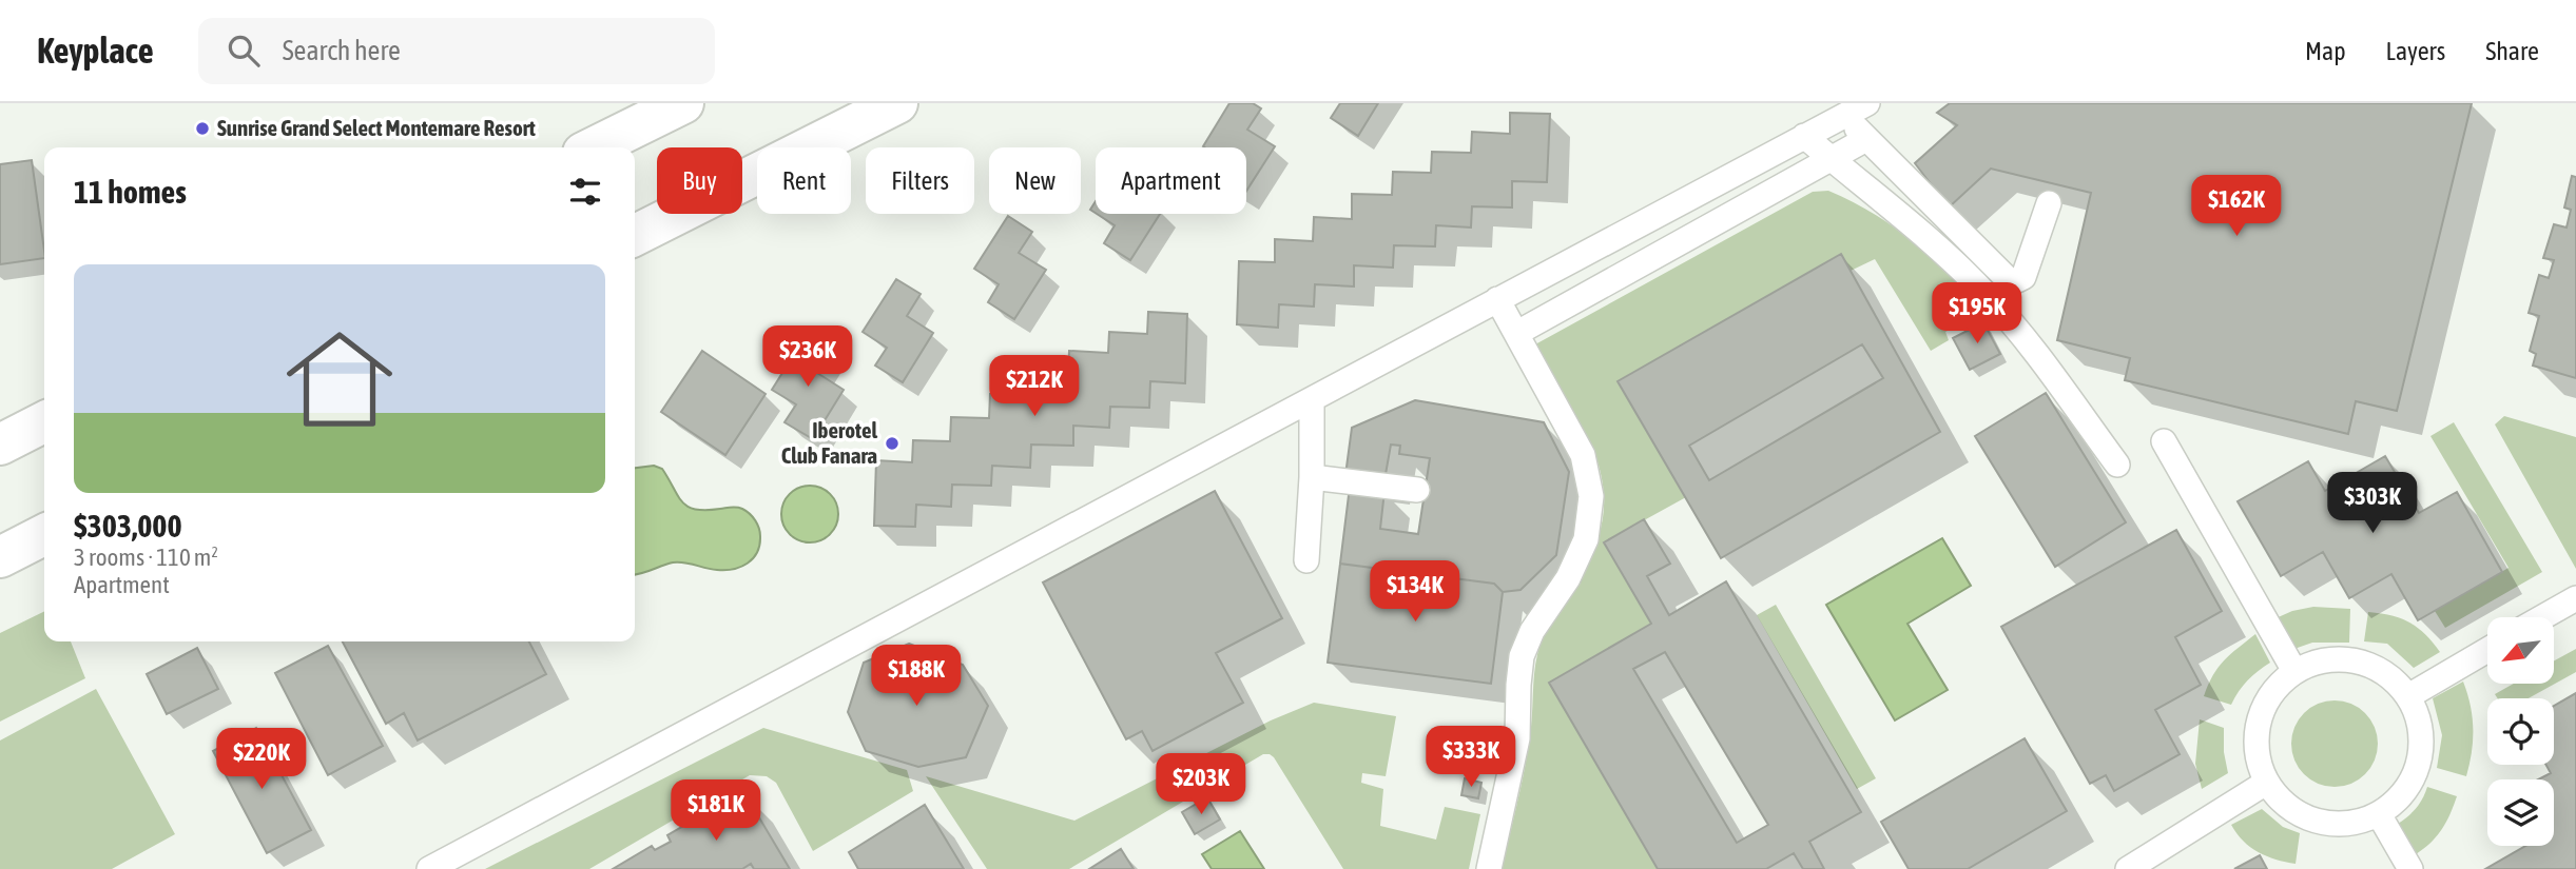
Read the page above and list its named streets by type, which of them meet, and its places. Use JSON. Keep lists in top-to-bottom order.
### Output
{
  "places": ["Sunrise Grand Select Montemare Resort", "Iberotel Club Fanara"],
  "north": "bottom left",
  "page": {
    "header": "Keyplace",
    "search": "Search here",
    "nav": ["Map", "Layers", "Share"],
    "chip": [
      "Buy",
      "Rent",
      "Filters",
      "New",
      "Apartment"
    ],
    "heading": "11 homes",
    "price": [
      "$162K",
      "$195K",
      "$236K",
      "$212K",
      "$303K",
      "$134K",
      "$188K",
      "$333K",
      "$220K",
      "$203K",
      "$181K"
    ],
    "list": [
      {
        "name": "$303,000",
        "note": "3 rooms · 110 m² · Apartment"
      }
    ]
  }
}
